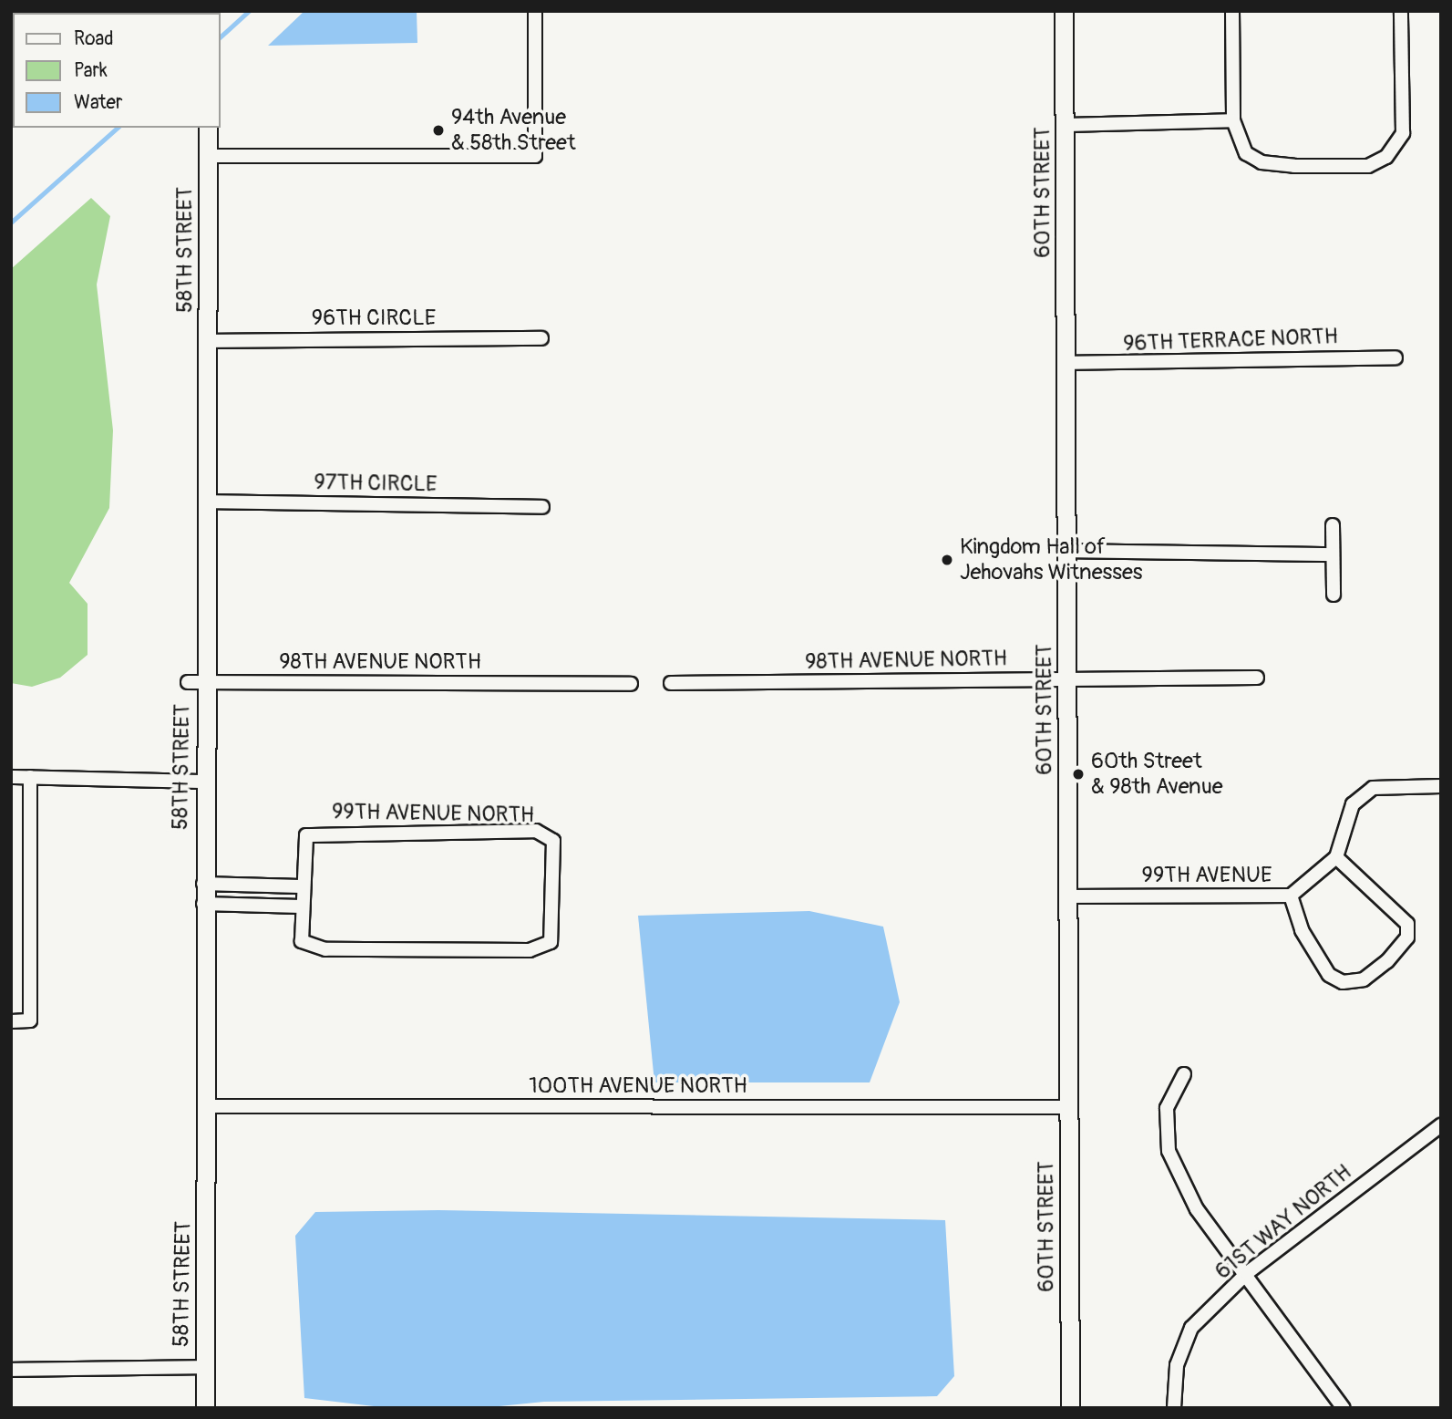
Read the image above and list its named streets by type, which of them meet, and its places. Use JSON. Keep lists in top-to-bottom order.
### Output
{
  "streets": {
    "street": [
      "60TH STREET",
      "58TH STREET",
      "96TH CIRCLE",
      "96TH TERRACE NORTH",
      "97TH CIRCLE",
      "98TH AVENUE NORTH",
      "99TH AVENUE NORTH",
      "99TH AVENUE",
      "100TH AVENUE NORTH",
      "61ST WAY NORTH"
    ]
  },
  "crossings": [
    ["60TH STREET", "96TH TERRACE NORTH"],
    ["60TH STREET", "98TH AVENUE NORTH"],
    ["60TH STREET", "99TH AVENUE"],
    ["60TH STREET", "100TH AVENUE NORTH"],
    ["58TH STREET", "96TH CIRCLE"],
    ["58TH STREET", "97TH CIRCLE"],
    ["58TH STREET", "98TH AVENUE NORTH"],
    ["58TH STREET", "100TH AVENUE NORTH"]
  ],
  "places": ["94th Avenue & 58th Street", "Kingdom Hall of Jehovahs Witnesses", "60th Street & 98th Avenue"],
  "legend": ["Road", "Park", "Water"]
}
